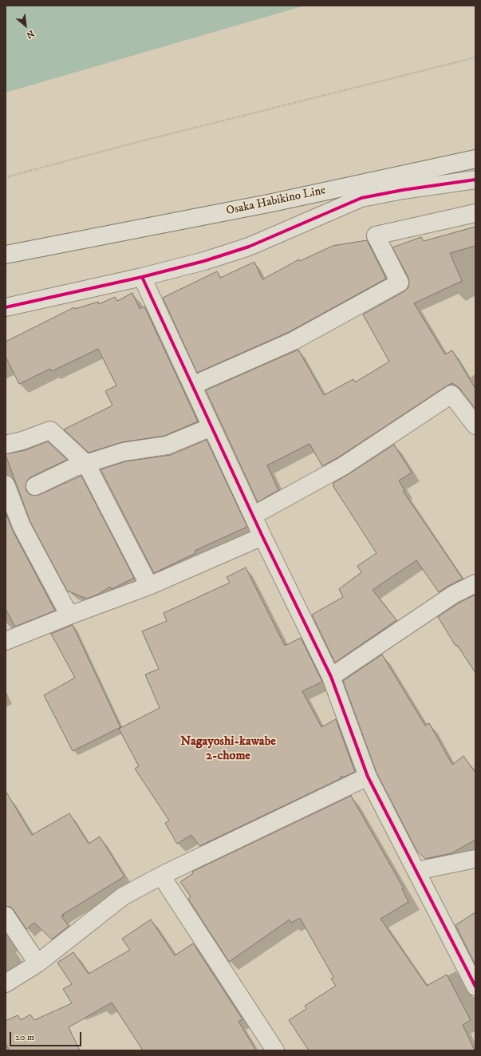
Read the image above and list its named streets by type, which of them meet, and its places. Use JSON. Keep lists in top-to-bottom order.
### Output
{
  "streets": {
    "street": ["Osaka Habikino Line"]
  },
  "districts": ["Nagayoshi-kawabe 2-chome"],
  "scale_bar": "20 m",
  "north": "bottom right"
}
